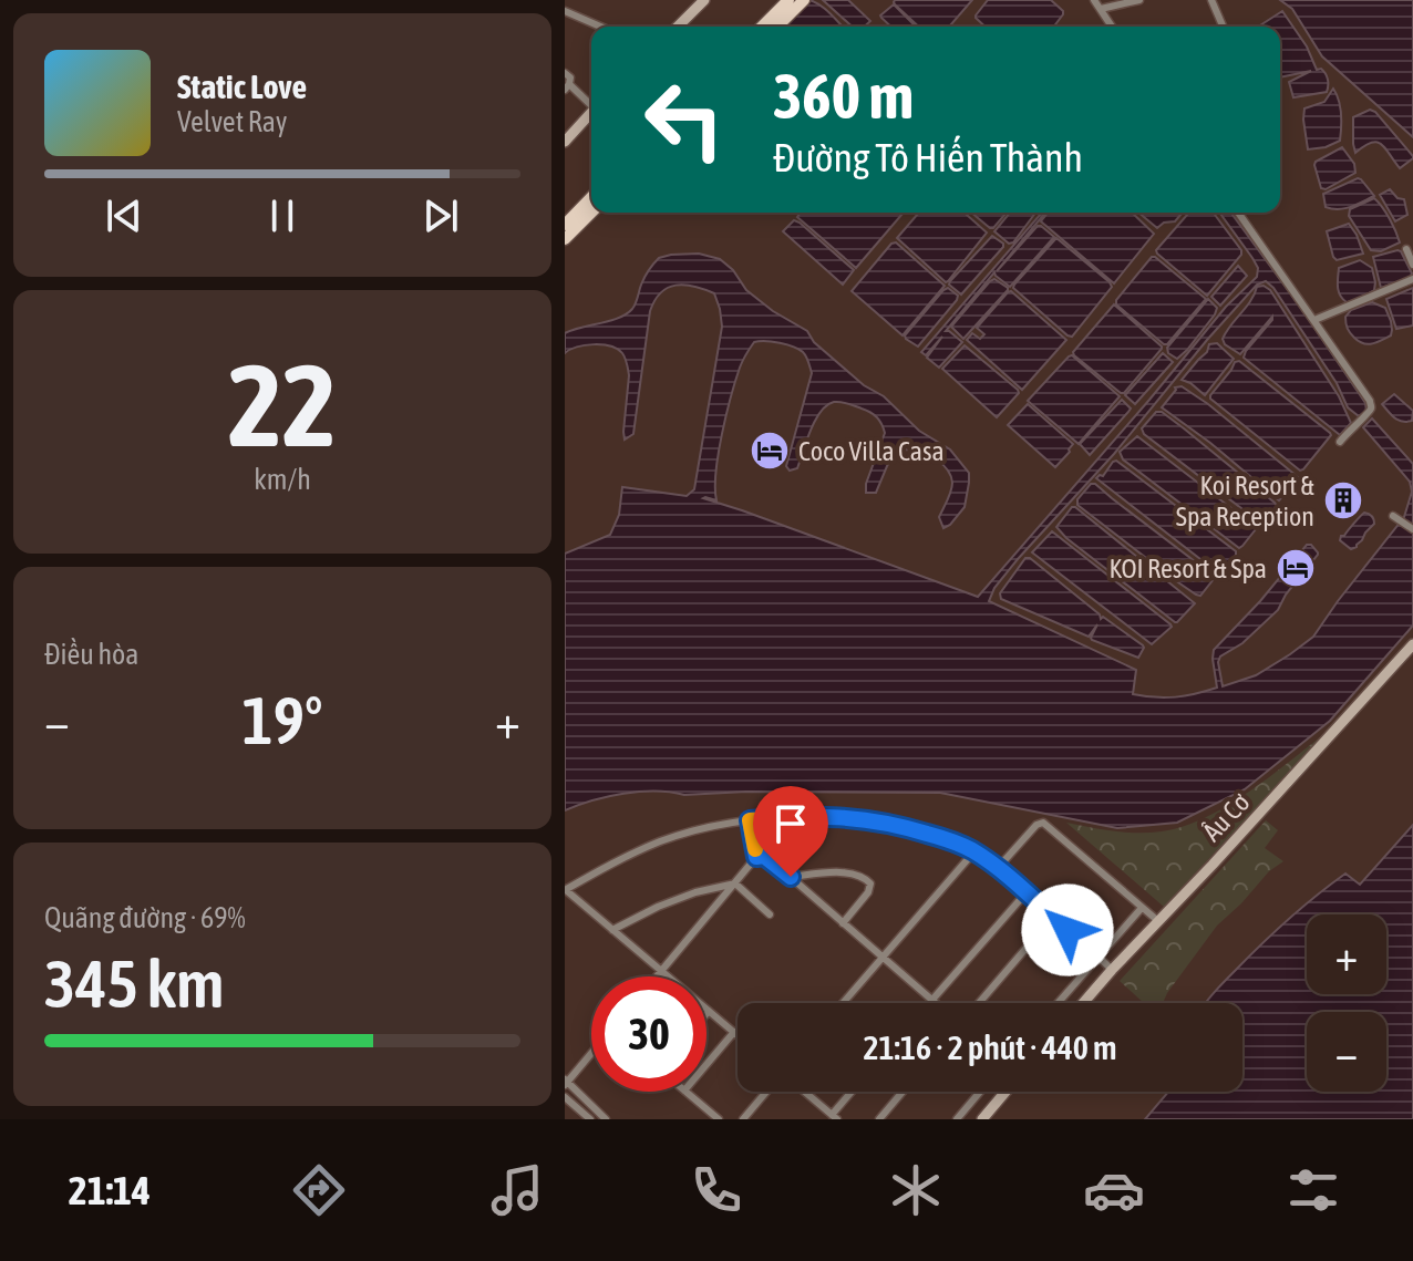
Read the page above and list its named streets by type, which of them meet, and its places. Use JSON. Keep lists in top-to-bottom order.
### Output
{
  "streets": {
    "main road": ["Âu Cơ"]
  },
  "places": {
    "hotel": ["Coco Villa Casa", "KOI Resort & Spa"],
    "building": ["Koi Resort & Spa Reception"]
  },
  "page": {
    "turn": ["360 m", "Đường Tô Hiến Thành"],
    "song": ["Static Love", "Velvet Ray"],
    "tile": [
      ["22", "km/h"],
      "Điều hòa",
      ["Quãng đường · 69%", "345 km"]
    ],
    "heat": ["−", "19°", "+"],
    "map_buttons": ["+", "−"],
    "limit": "30",
    "trip": "21:16 · 2 phút · 440 m",
    "tabs": "21:14"
  }
}
